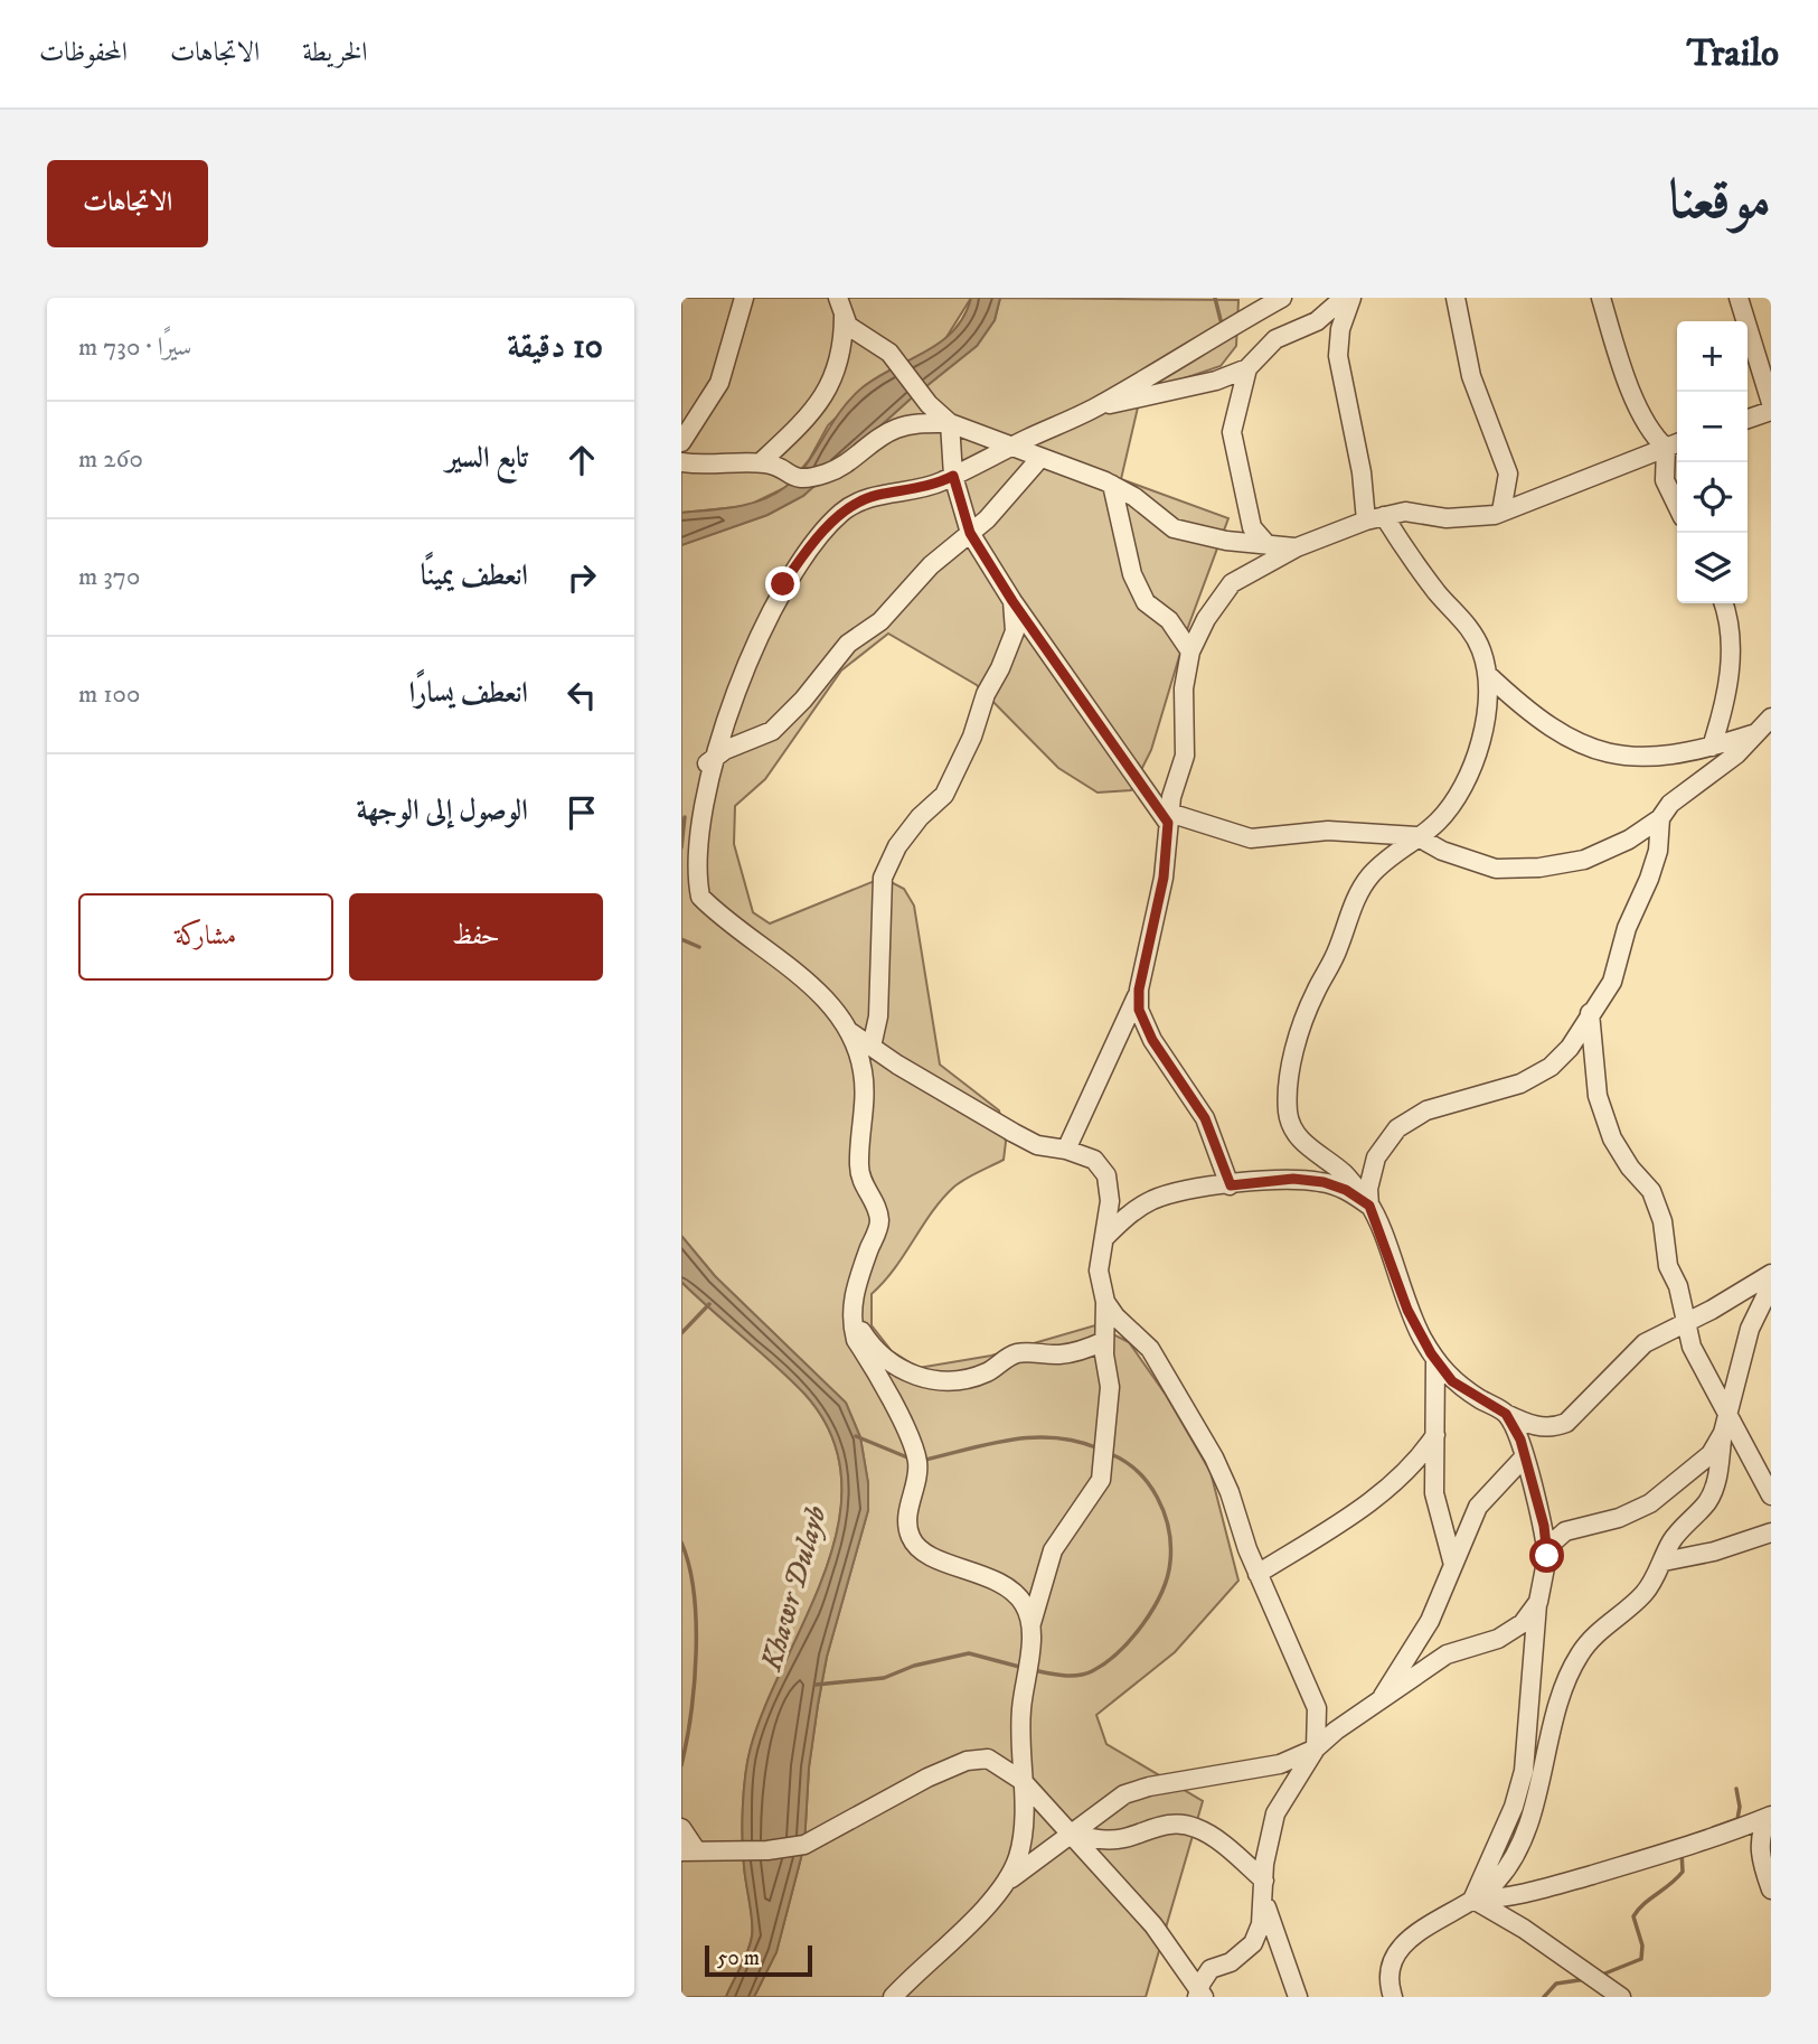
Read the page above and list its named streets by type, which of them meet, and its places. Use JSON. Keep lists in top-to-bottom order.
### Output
{
  "water": ["Khawr Dulayb"],
  "scale_bar": "50 m",
  "page": {
    "header": "Trailo",
    "nav": ["الخريطة", "الاتجاهات", "المحفوظات"],
    "title": "موقعنا",
    "buttons": [
      "الاتجاهات",
      ["حفظ", "مشاركة"]
    ],
    "heading": ["10 دقيقة", "سيرًا · 730 m"],
    "map_buttons": ["+", "−"],
    "list": [
      ["تابع السير", "260 m"],
      ["انعطف يمينًا", "370 m"],
      ["انعطف يسارًا", "100 m"],
      "الوصول إلى الوجهة"
    ],
    "scale": "50 m"
  }
}
